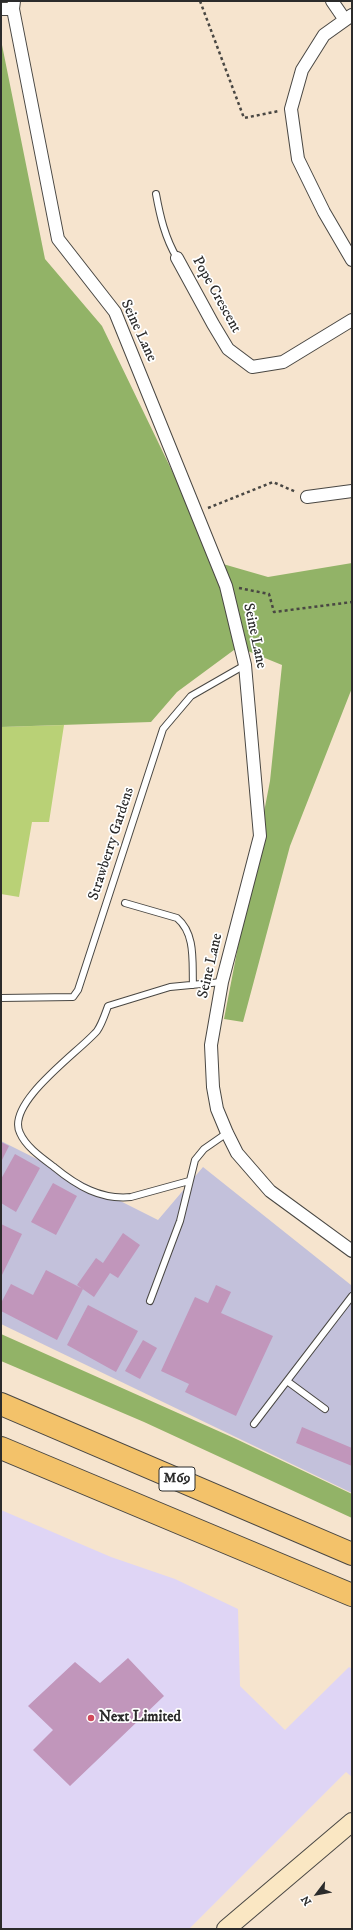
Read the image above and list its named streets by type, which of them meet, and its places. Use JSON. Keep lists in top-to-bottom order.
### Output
{
  "streets": {
    "highway": ["M69"],
    "street": ["Pope Crescent", "Seine Lane"],
    "lane": ["Strawberry Gardens"]
  },
  "crossings": [
    ["Seine Lane", "Strawberry Gardens"]
  ],
  "places": ["Next Limited"],
  "north": "bottom left"
}
